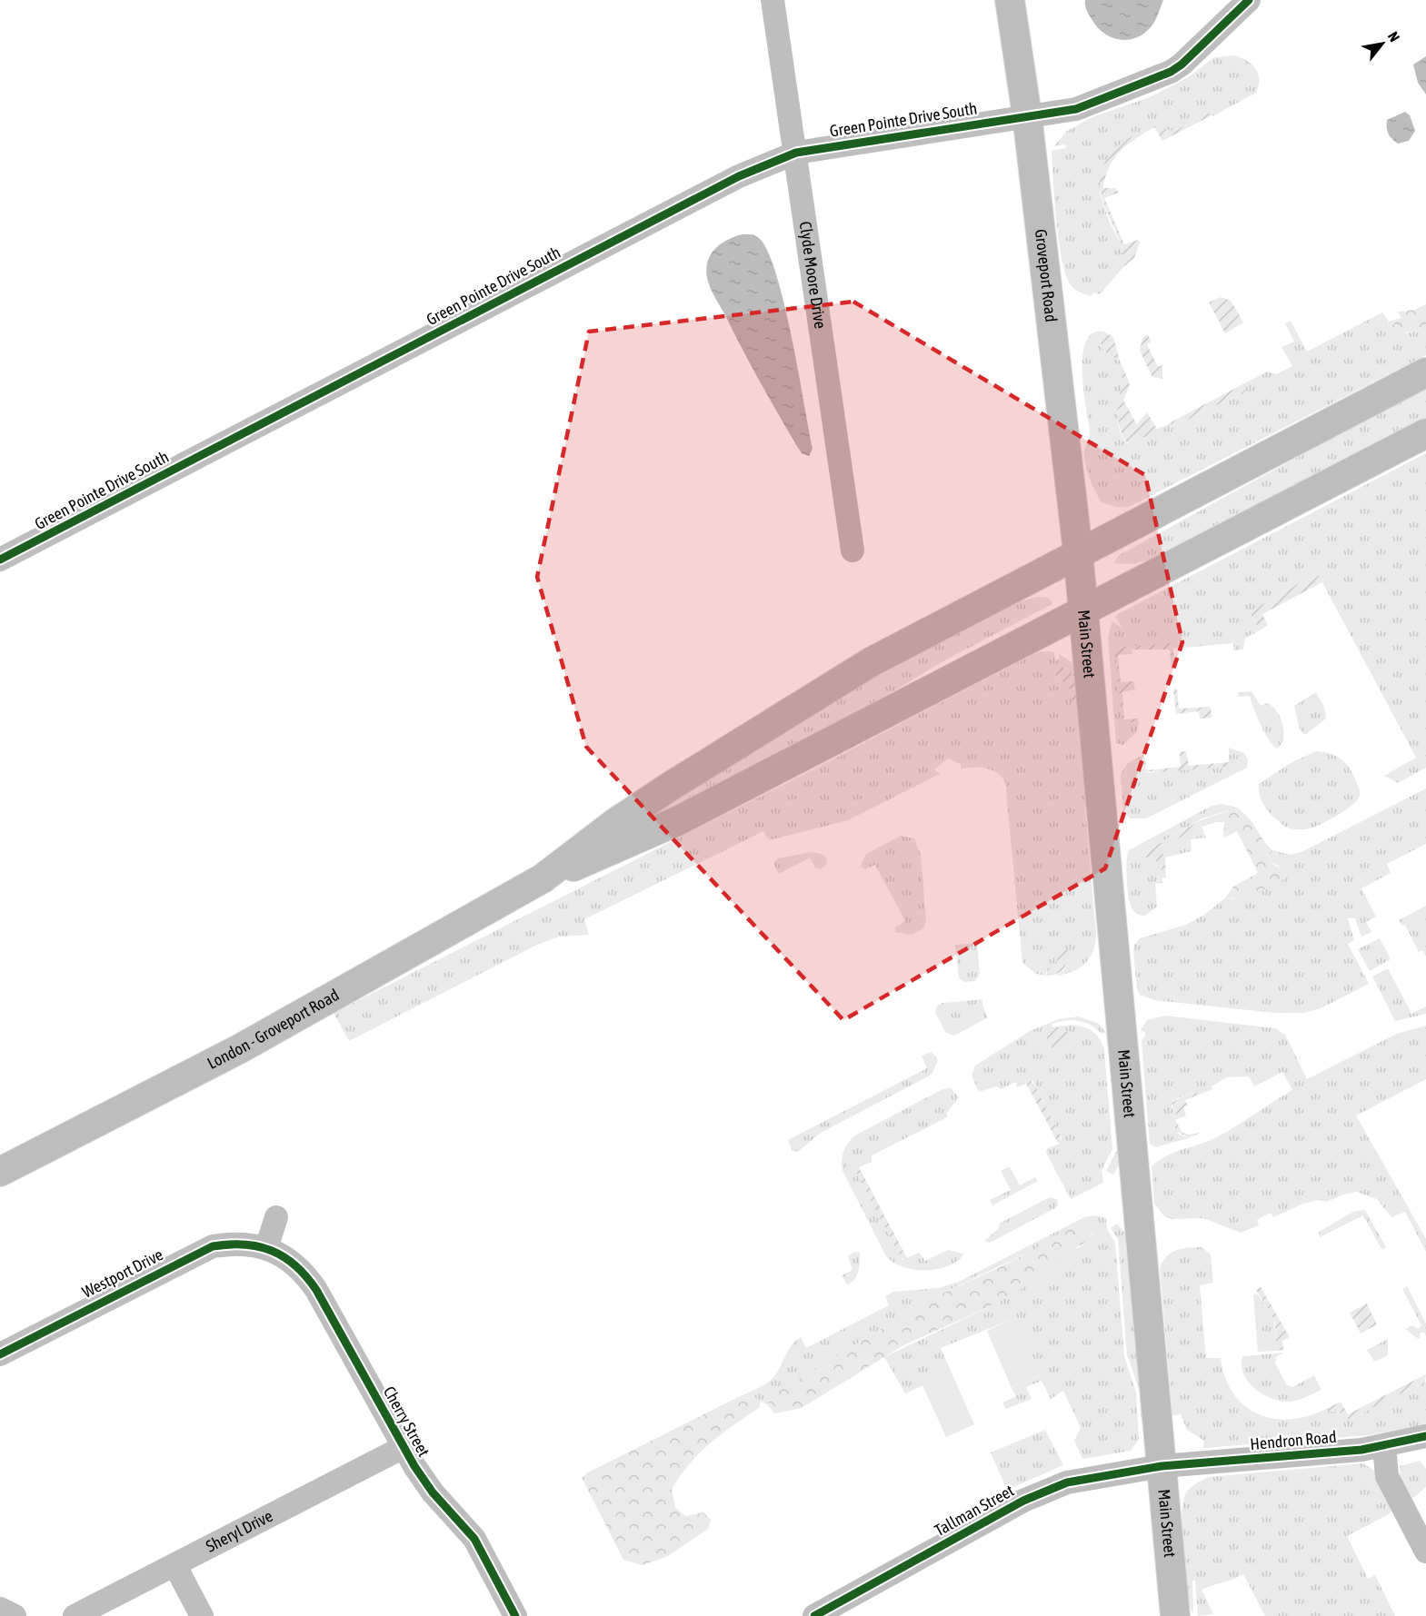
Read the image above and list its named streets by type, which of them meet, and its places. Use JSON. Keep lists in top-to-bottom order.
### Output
{
  "streets": {
    "main road": ["Groveport Road", "Main Street", "London - Groveport Road"],
    "street": [
      "Green Pointe Drive South",
      "Clyde Moore Drive",
      "Westport Drive",
      "Cherry Street",
      "Hendron Road",
      "Tallman Street",
      "Sheryl Drive"
    ]
  },
  "crossings": [
    ["Green Pointe Drive South", "Clyde Moore Drive"],
    ["Green Pointe Drive South", "Groveport Road"],
    ["Groveport Road", "Main Street"],
    ["Main Street", "Hendron Road"],
    ["Main Street", "Tallman Street"],
    ["Westport Drive", "Cherry Street"],
    ["Cherry Street", "Sheryl Drive"],
    ["Hendron Road", "Tallman Street"]
  ],
  "north": "top right"
}
